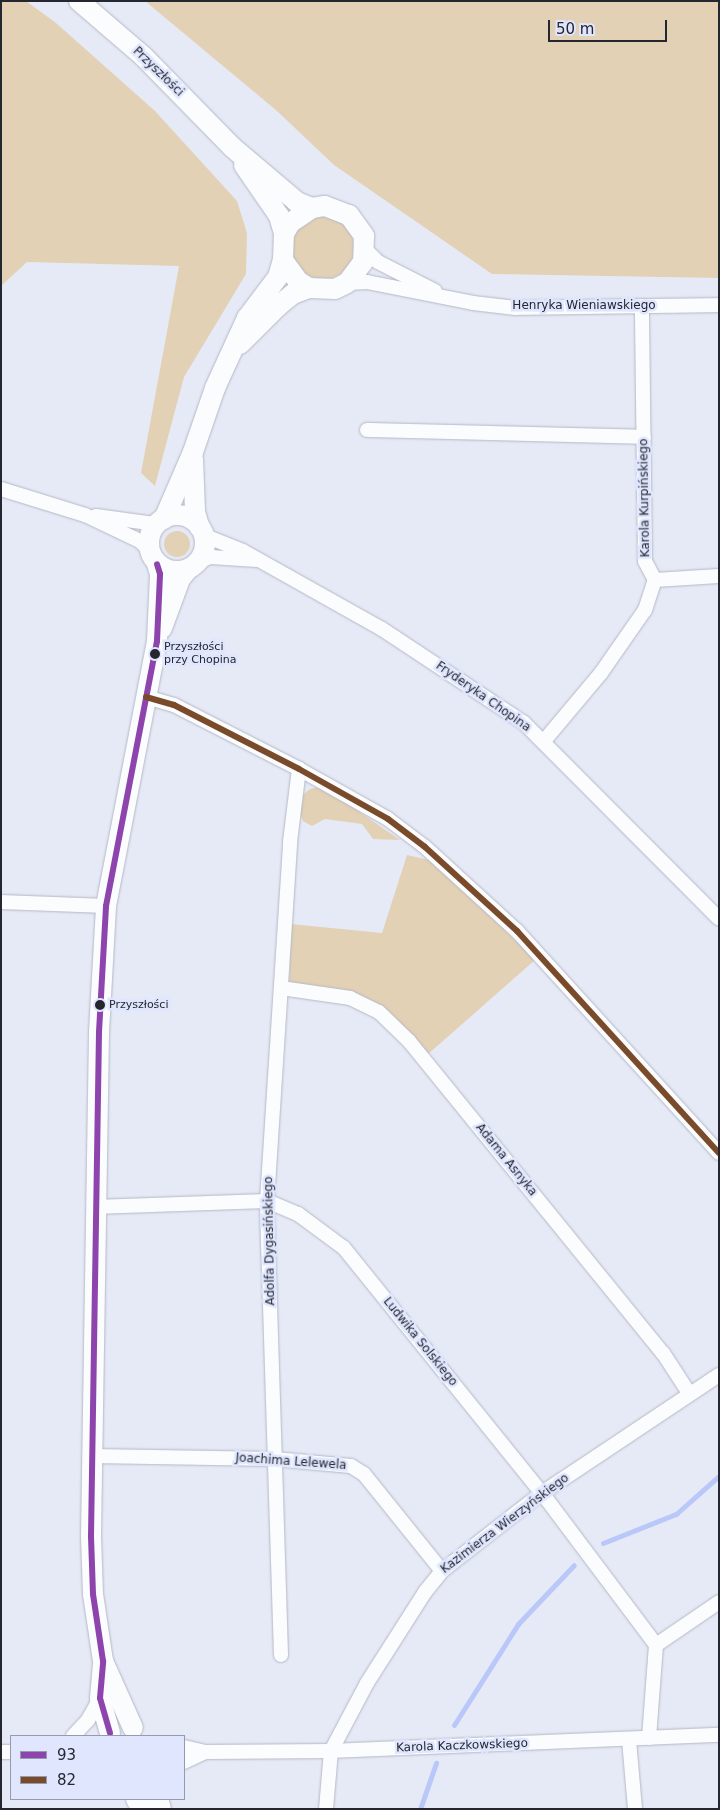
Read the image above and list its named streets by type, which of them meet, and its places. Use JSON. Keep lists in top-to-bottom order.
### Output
{
  "streets": {
    "street": [
      "Przyszłości",
      "Henryka Wieniawskiego",
      "Karola Kurpińskiego",
      "Fryderyka Chopina",
      "Adama Asnyka",
      "Adolfa Dygasińskiego",
      "Ludwika Solskiego",
      "Joachima Lelewela",
      "Kazimierza Wierzyńskiego",
      "Karola Kaczkowskiego"
    ]
  },
  "crossings": [
    ["Przyszłości", "Henryka Wieniawskiego"],
    ["Henryka Wieniawskiego", "Karola Kurpińskiego"],
    ["Adama Asnyka", "Adolfa Dygasińskiego"],
    ["Adama Asnyka", "Kazimierza Wierzyńskiego"],
    ["Adolfa Dygasińskiego", "Ludwika Solskiego"],
    ["Adolfa Dygasińskiego", "Joachima Lelewela"],
    ["Ludwika Solskiego", "Kazimierza Wierzyńskiego"],
    ["Joachima Lelewela", "Kazimierza Wierzyńskiego"],
    ["Kazimierza Wierzyńskiego", "Karola Kaczkowskiego"]
  ],
  "places": ["Przyszłości przy Chopina", "Przyszłości"],
  "lines": ["transit line 93", "transit line 82"],
  "legend": ["93", "82"],
  "scale_bar": "50 m"
}
